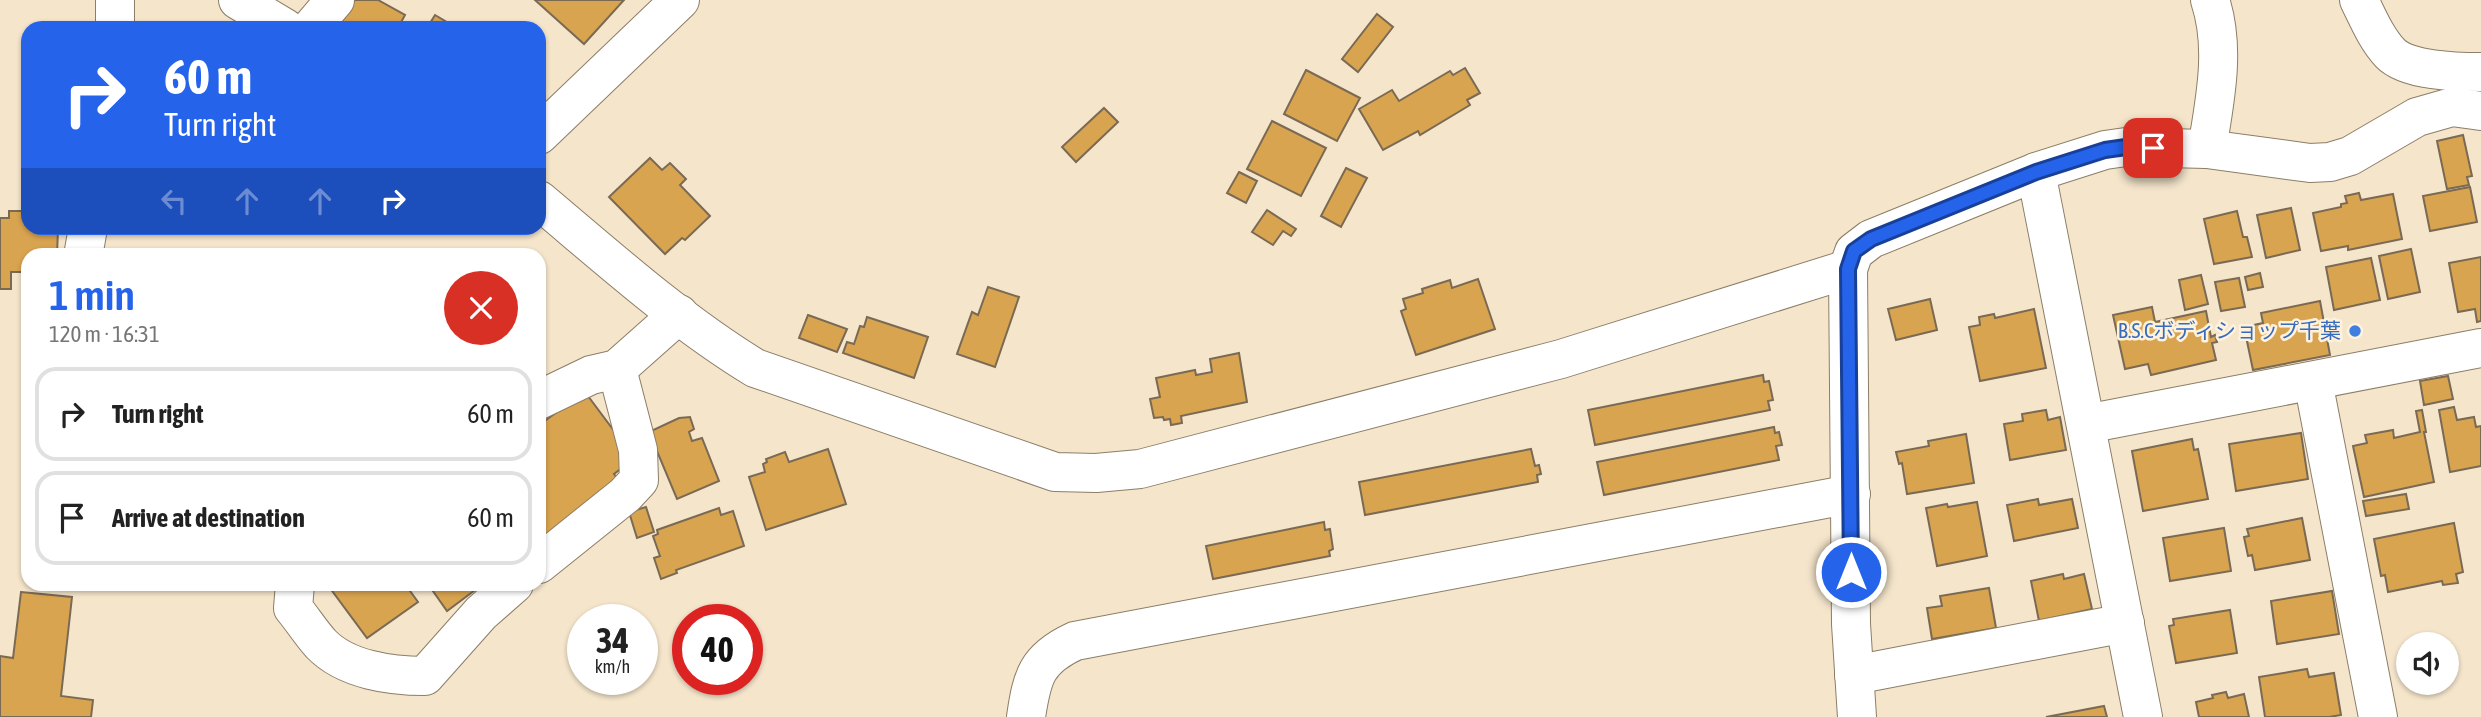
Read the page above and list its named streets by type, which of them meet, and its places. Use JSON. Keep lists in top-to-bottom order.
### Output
{
  "places": ["B.S.Cボディショップ千葉"],
  "page": {
    "turn": ["60 m", "Turn right"],
    "heading": ["1 min", "120 m · 16:31"],
    "list": [
      {
        "name": "Turn right",
        "value": "60 m"
      },
      {
        "name": "Arrive at destination",
        "value": "60 m"
      }
    ],
    "speed": "34 km/h",
    "limit": "40"
  }
}
